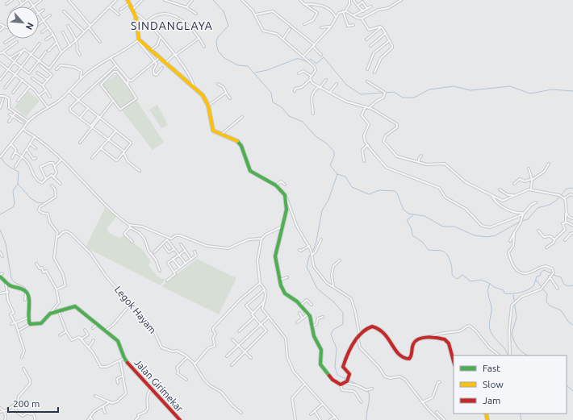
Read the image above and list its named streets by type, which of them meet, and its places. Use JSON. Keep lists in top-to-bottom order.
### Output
{
  "streets": {
    "street": ["Legok Hayam", "Jalan Girimekar"]
  },
  "districts": ["SINDANGLAYA"],
  "legend": ["Fast", "Slow", "Jam"],
  "scale_bar": "200 m",
  "north": "bottom right"
}
